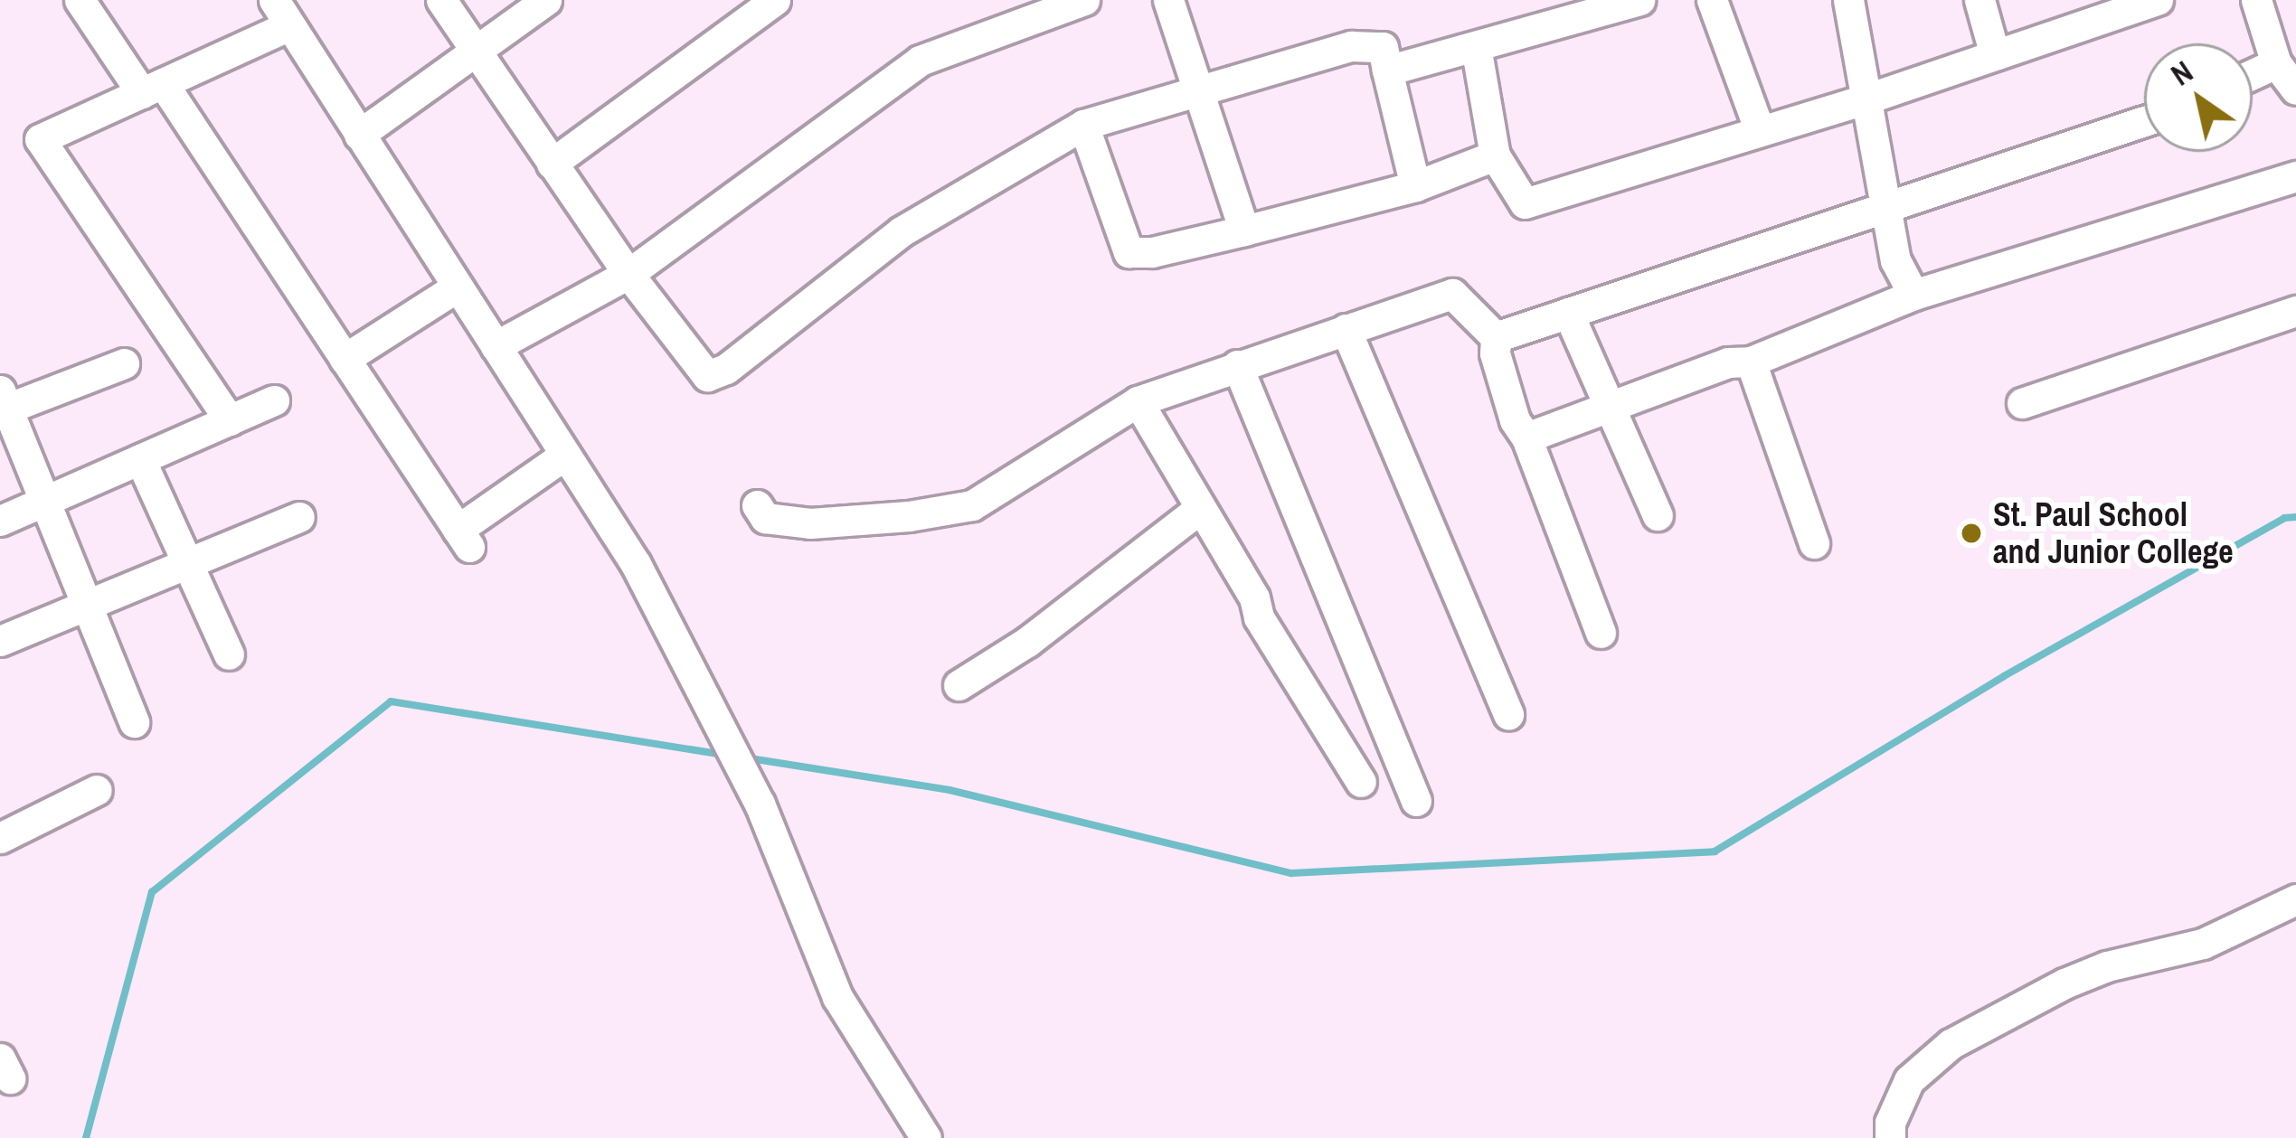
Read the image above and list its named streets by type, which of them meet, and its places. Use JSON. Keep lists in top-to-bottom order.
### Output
{
  "places": ["St. Paul School and Junior College"],
  "north": "top left"
}
